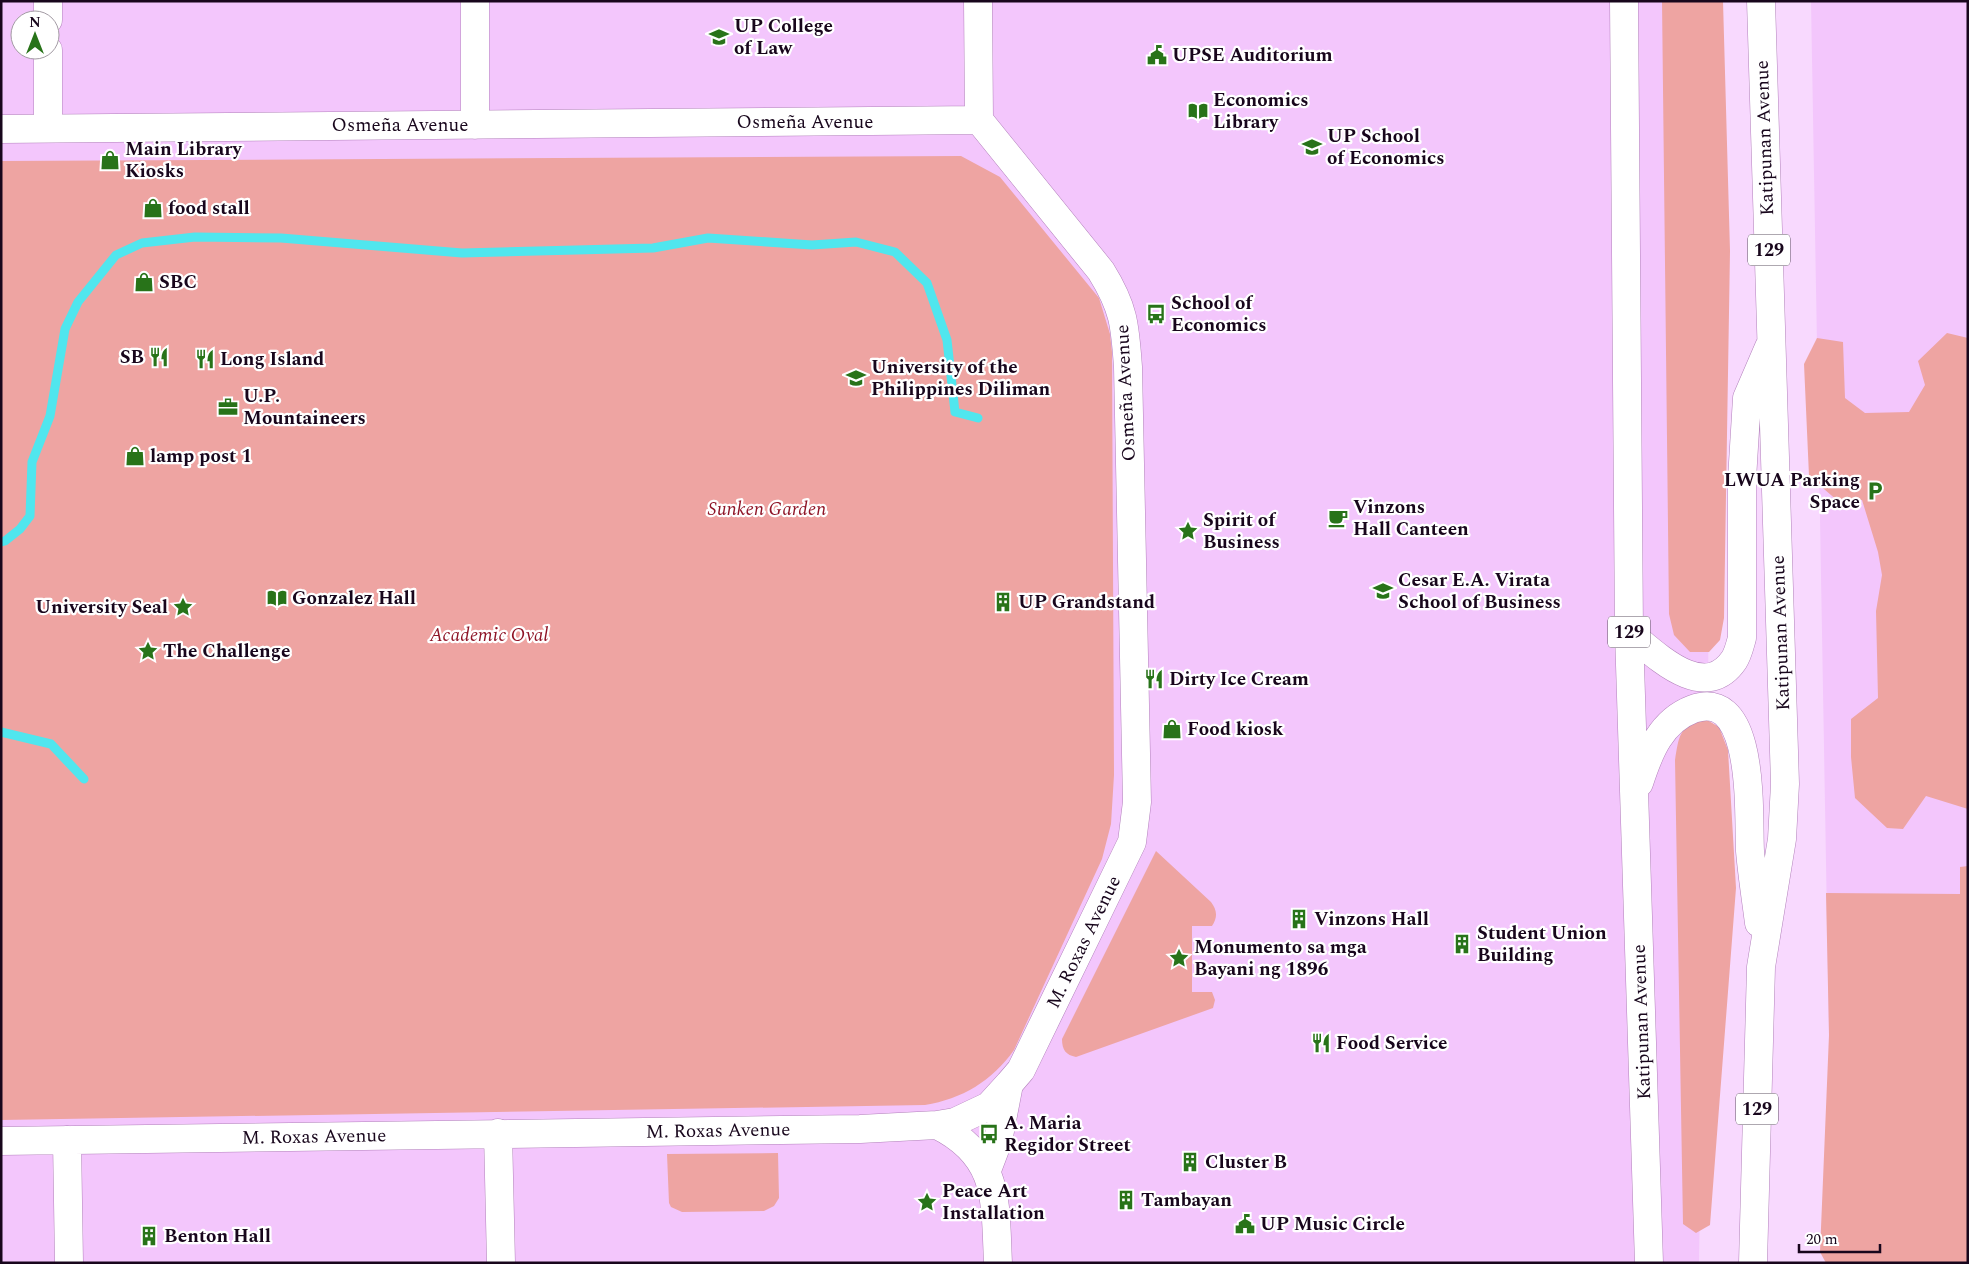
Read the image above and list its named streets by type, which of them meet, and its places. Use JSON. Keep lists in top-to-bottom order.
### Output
{
  "streets": {
    "street": [
      "Osmeña Avenue",
      "Katipunan Avenue",
      "129",
      "M. Roxas Avenue"
    ]
  },
  "crossings": [
    ["Osmeña Avenue", "M. Roxas Avenue"]
  ],
  "parks": ["Sunken Garden", "Academic Oval"],
  "places": {
    "school or university": [
      "UP College of Law",
      "UP School of Economics",
      "University of the Philippines Diliman",
      "Cesar E.A. Virata School of Business"
    ],
    "public building": ["UPSE Auditorium", "UP Music Circle"],
    "library": ["Economics Library", "Gonzalez Hall"],
    "shop": [
      "Main Library Kiosks",
      "food stall",
      "SBC",
      "lamp post 1",
      "Food kiosk"
    ],
    "bus stop": ["School of Economics", "A. Maria Regidor Street"],
    "restaurant": [
      "SB",
      "Long Island",
      "Dirty Ice Cream",
      "Food Service"
    ],
    "office": ["U.P. Mountaineers"],
    "parking": ["LWUA Parking Space"],
    "cafe": ["Vinzons Hall Canteen"],
    "place": [
      "Spirit of Business",
      "University Seal",
      "The Challenge",
      "Monumento sa mga Bayani ng 1896",
      "Peace Art Installation"
    ],
    "building": [
      "UP Grandstand",
      "Vinzons Hall",
      "Student Union Building",
      "Cluster B",
      "Tambayan",
      "Benton Hall"
    ]
  },
  "scale_bar": "20 m",
  "north": "top"
}
